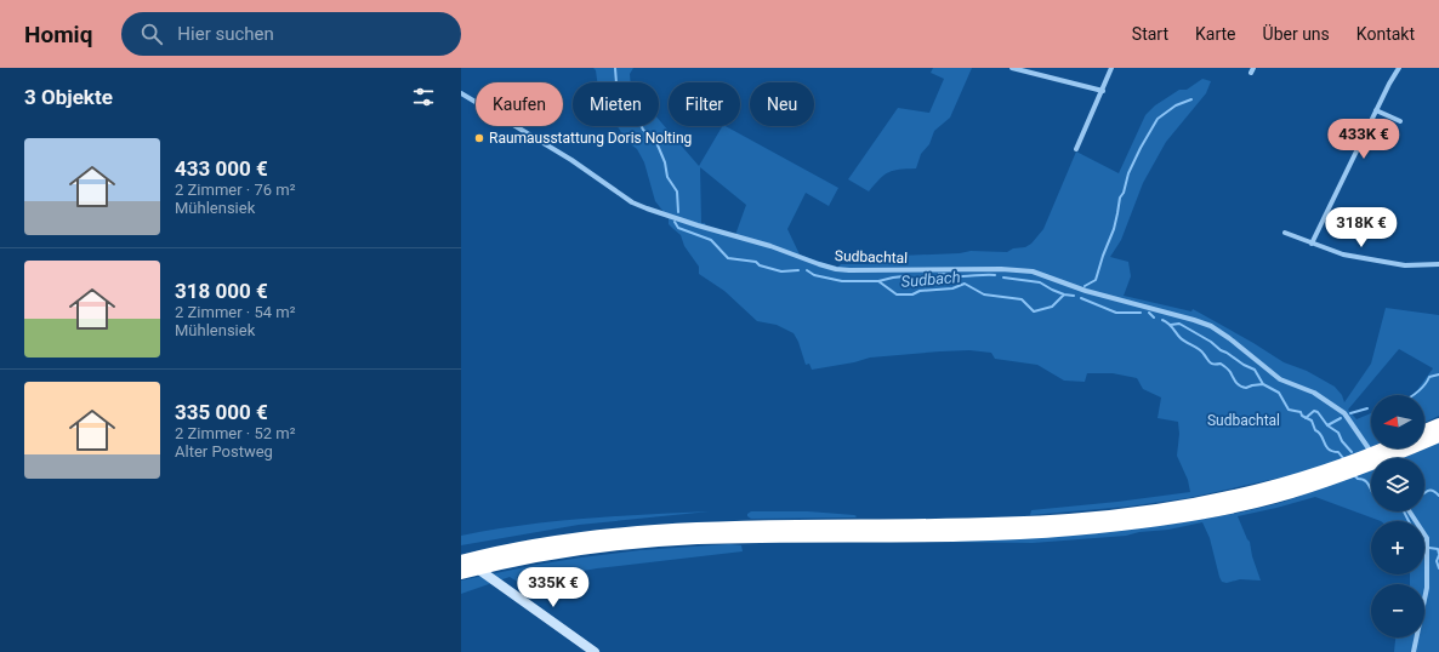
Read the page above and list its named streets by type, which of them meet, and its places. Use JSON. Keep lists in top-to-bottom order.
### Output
{
  "streets": {
    "street": ["Sudbachtal"]
  },
  "water": ["Sudbach"],
  "parks": ["Sudbachtal"],
  "places": ["Raumausstattung Doris Nolting"],
  "north": "left",
  "page": {
    "header": "Homiq",
    "search": "Hier suchen",
    "nav": [
      "Start",
      "Karte",
      "Über uns",
      "Kontakt"
    ],
    "heading": "3 Objekte",
    "chip": [
      "Kaufen",
      "Mieten",
      "Filter",
      "Neu"
    ],
    "price": ["433K €", "318K €", "335K €"],
    "list": [
      {
        "name": "433 000 €",
        "note": "2 Zimmer · 76 m² · Mühlensiek"
      },
      {
        "name": "318 000 €",
        "note": "2 Zimmer · 54 m² · Mühlensiek"
      },
      {
        "name": "335 000 €",
        "note": "2 Zimmer · 52 m² · Alter Postweg"
      }
    ],
    "map_buttons": ["+", "−"]
  }
}
